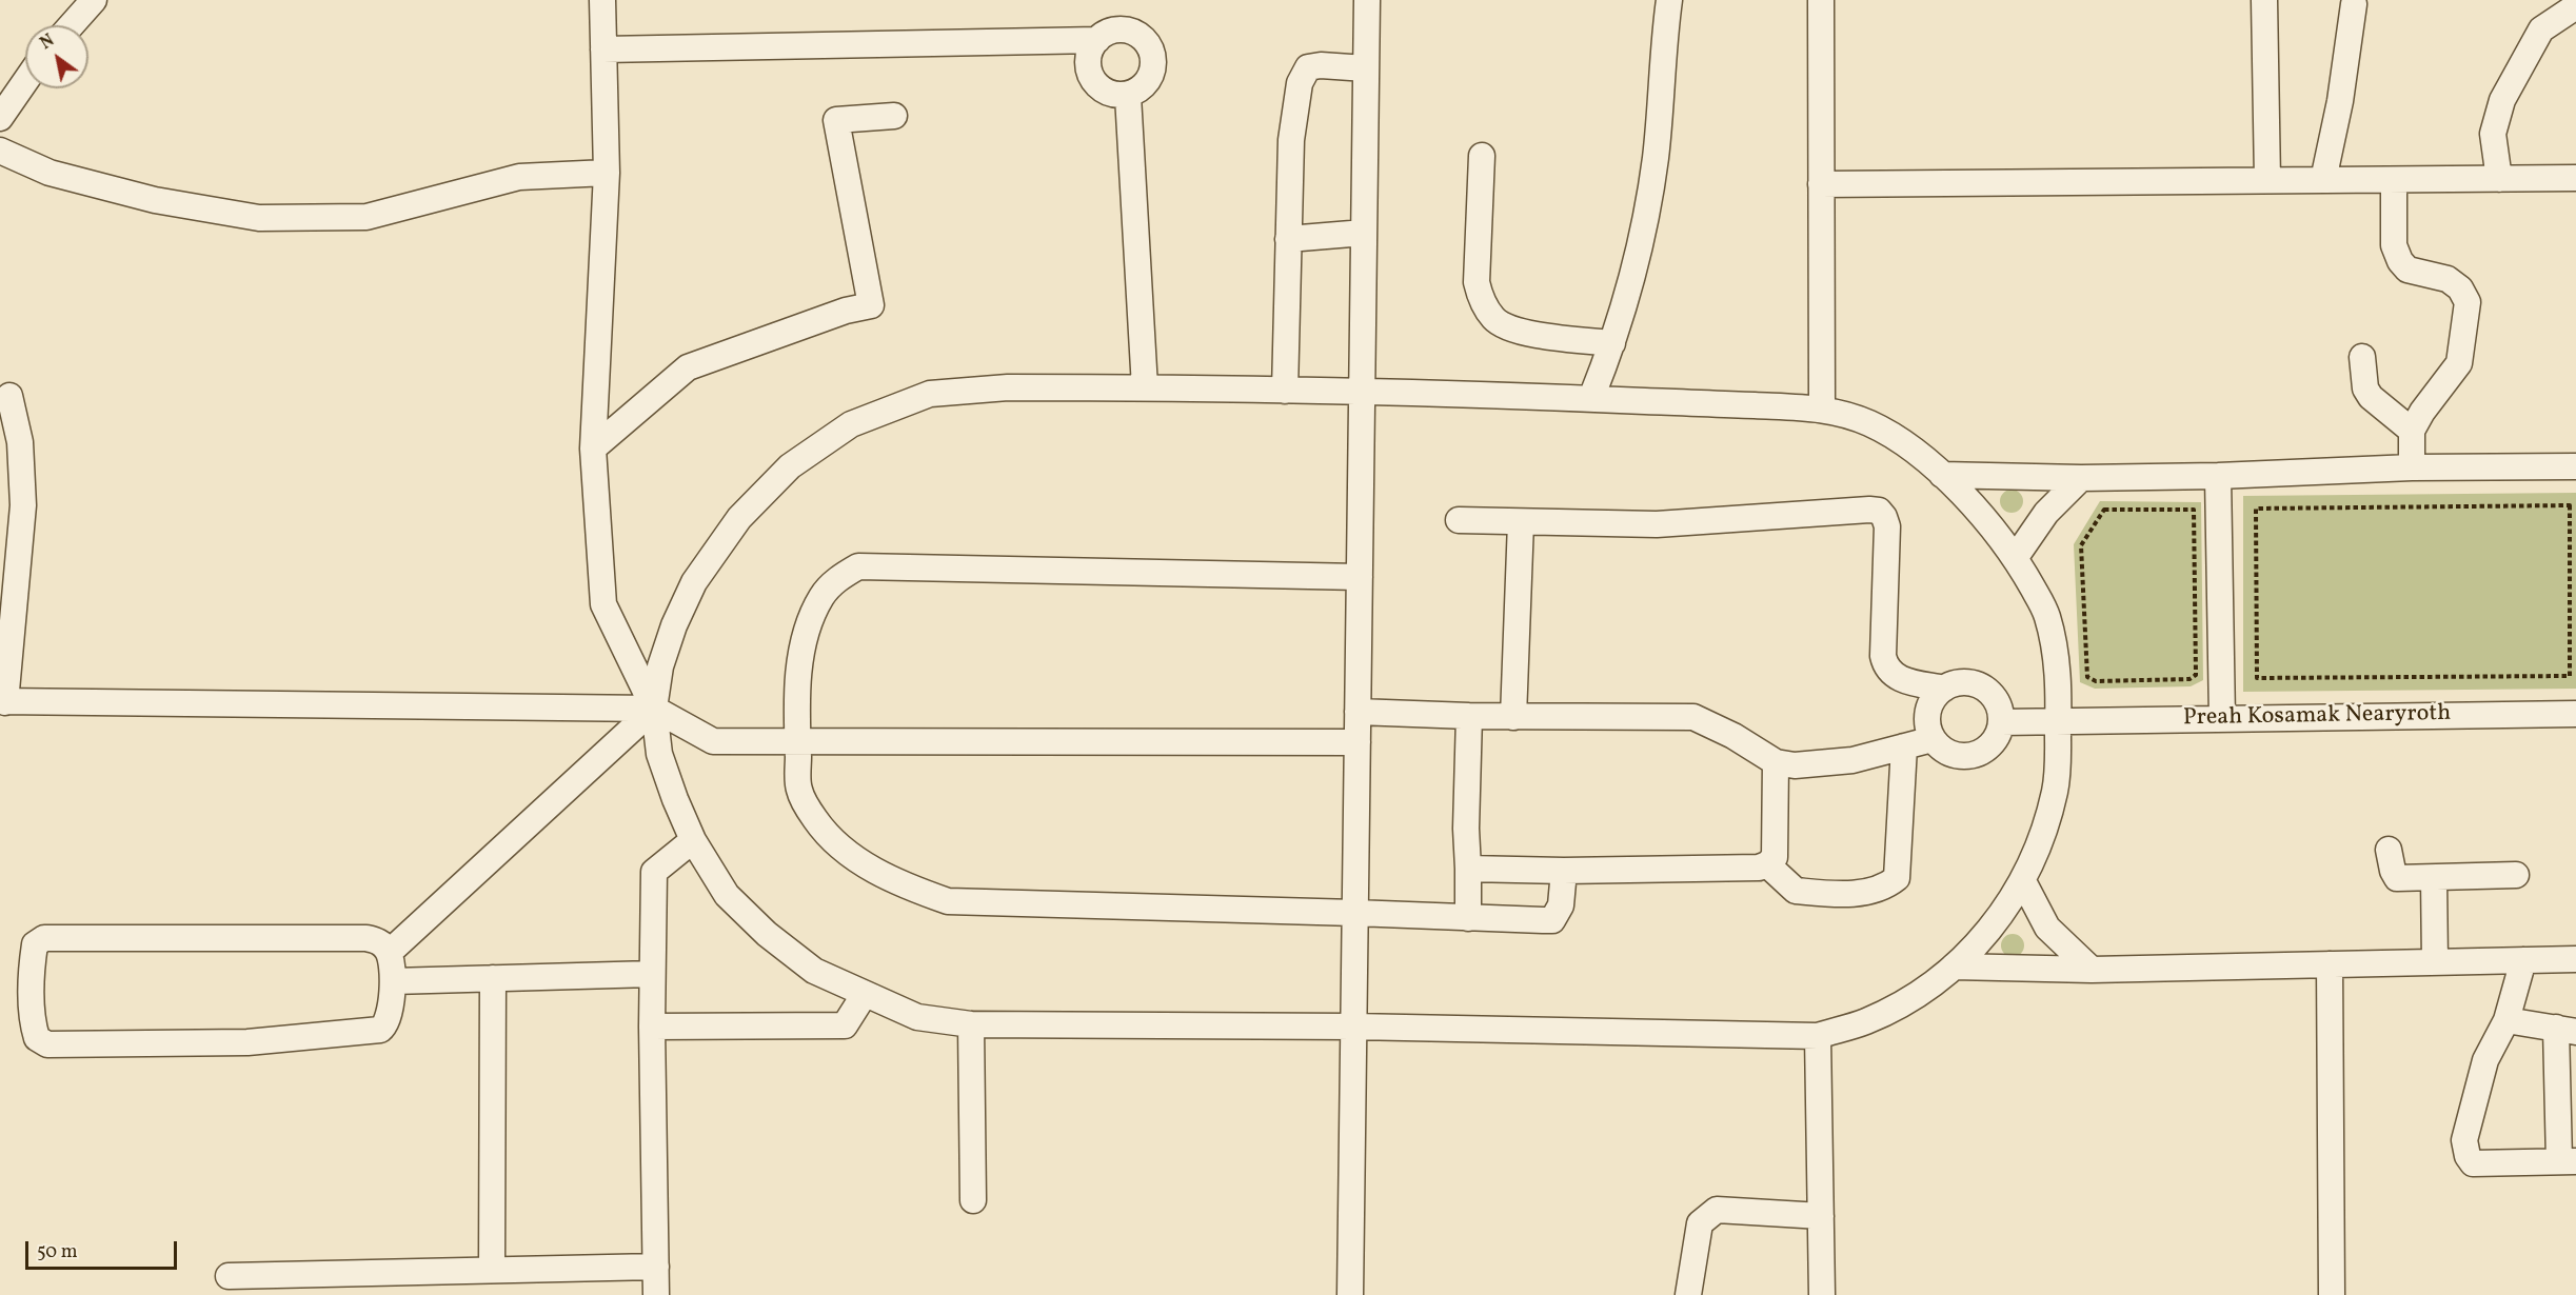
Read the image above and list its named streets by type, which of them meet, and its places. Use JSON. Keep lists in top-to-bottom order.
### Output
{
  "streets": {
    "street": ["Preah Kosamak Nearyroth"]
  },
  "scale_bar": "50 m",
  "north": "top left"
}
